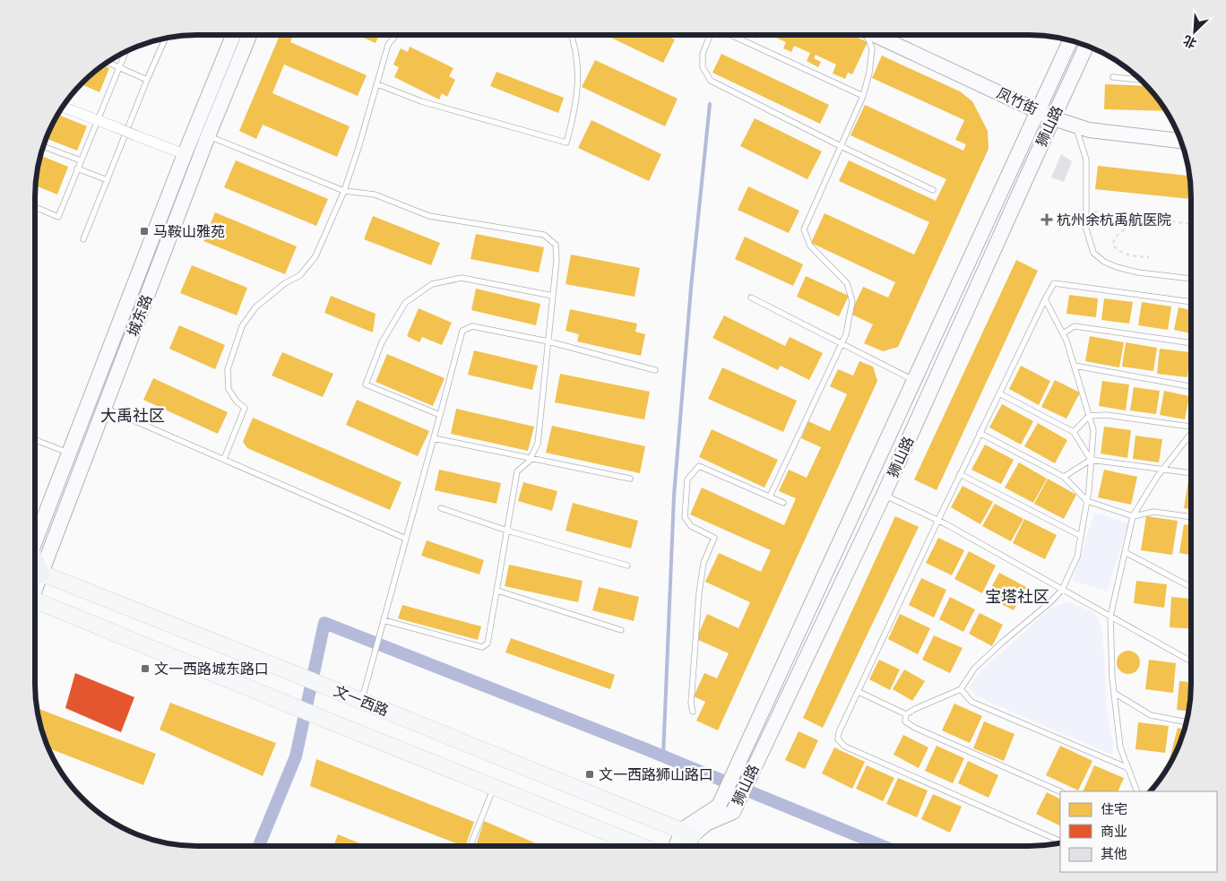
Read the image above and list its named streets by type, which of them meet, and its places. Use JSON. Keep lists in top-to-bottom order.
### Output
{
  "streets": {
    "main road": [
      "凤竹街",
      "狮山路",
      "城东路",
      "文一西路"
    ]
  },
  "crossings": [
    ["凤竹街", "狮山路"],
    ["狮山路", "文一西路"]
  ],
  "districts": ["大禹社区", "宝塔社区"],
  "places": {
    "health": ["杭州余杭禹航医院"],
    "transit": ["马鞍山雅苑", "文一西路城东路口", "文一西路狮山路口"]
  },
  "legend": ["住宅", "商业", "其他"],
  "north": "bottom left"
}
